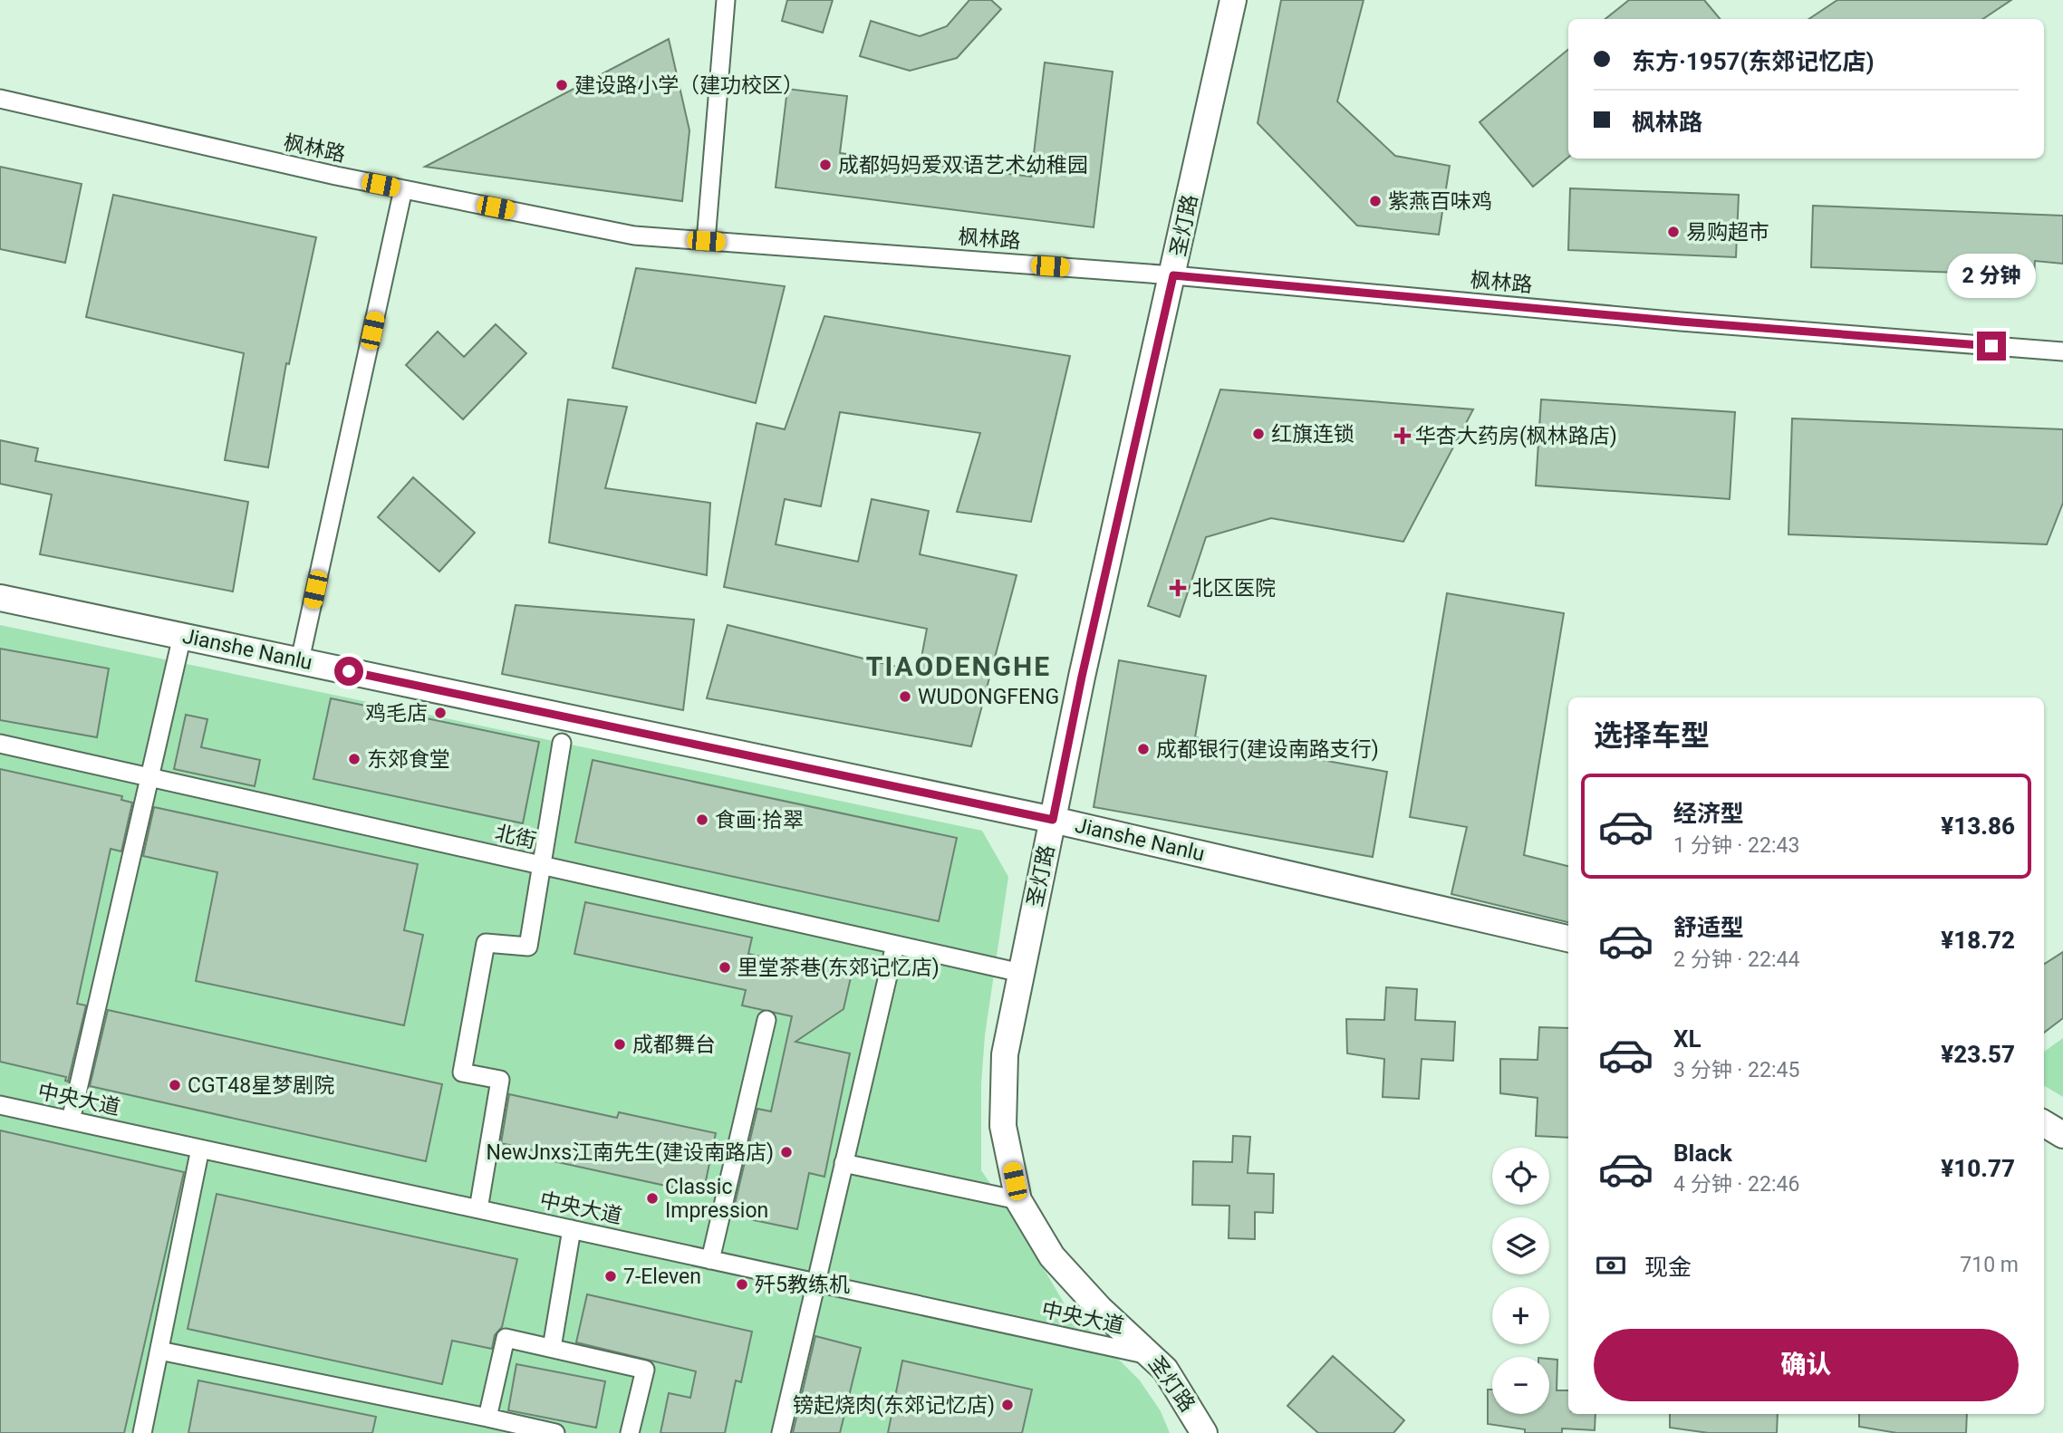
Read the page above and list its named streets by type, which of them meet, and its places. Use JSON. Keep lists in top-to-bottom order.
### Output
{
  "streets": {
    "street": [
      "枫林路",
      "圣灯路",
      "Jianshe Nanlu",
      "北街",
      "中央大道"
    ]
  },
  "crossings": [
    ["枫林路", "圣灯路"],
    ["圣灯路", "Jianshe Nanlu"],
    ["圣灯路", "北街"],
    ["圣灯路", "中央大道"]
  ],
  "districts": ["TIAODENGHE"],
  "places": {
    "other": [
      "建设路小学（建功校区）",
      "成都妈妈爱双语艺术幼稚园",
      "紫燕百味鸡",
      "易购超市",
      "红旗连锁",
      "WUDONGFENG",
      "鸡毛店",
      "成都银行(建设南路支行)",
      "东郊食堂",
      "食画·拾翠",
      "里堂茶巷(东郊记忆店)",
      "成都舞台",
      "CGT48星梦剧院",
      "NewJnxs江南先生(建设南路店)",
      "Classic Impression",
      "7-Eleven",
      "歼5教练机",
      "镑起烧肉(东郊记忆店)"
    ],
    "health": ["华杏大药房(枫林路店)", "北区医院"]
  },
  "page": {
    "banner": ["东方·1957(东郊记忆店)", "枫林路"],
    "bubble": "2 分钟",
    "heading": "选择车型",
    "list": [
      {
        "name": "经济型",
        "note": "1 分钟 · 22:43",
        "value": "¥13.86"
      },
      {
        "name": "舒适型",
        "note": "2 分钟 · 22:44",
        "value": "¥18.72"
      },
      {
        "name": "XL",
        "note": "3 分钟 · 22:45",
        "value": "¥23.57"
      },
      {
        "name": "Black",
        "note": "4 分钟 · 22:46",
        "value": "¥10.77"
      }
    ],
    "map_buttons": ["+", "−"],
    "pay": ["现金", "710 m"],
    "buttons": "确认"
  }
}
